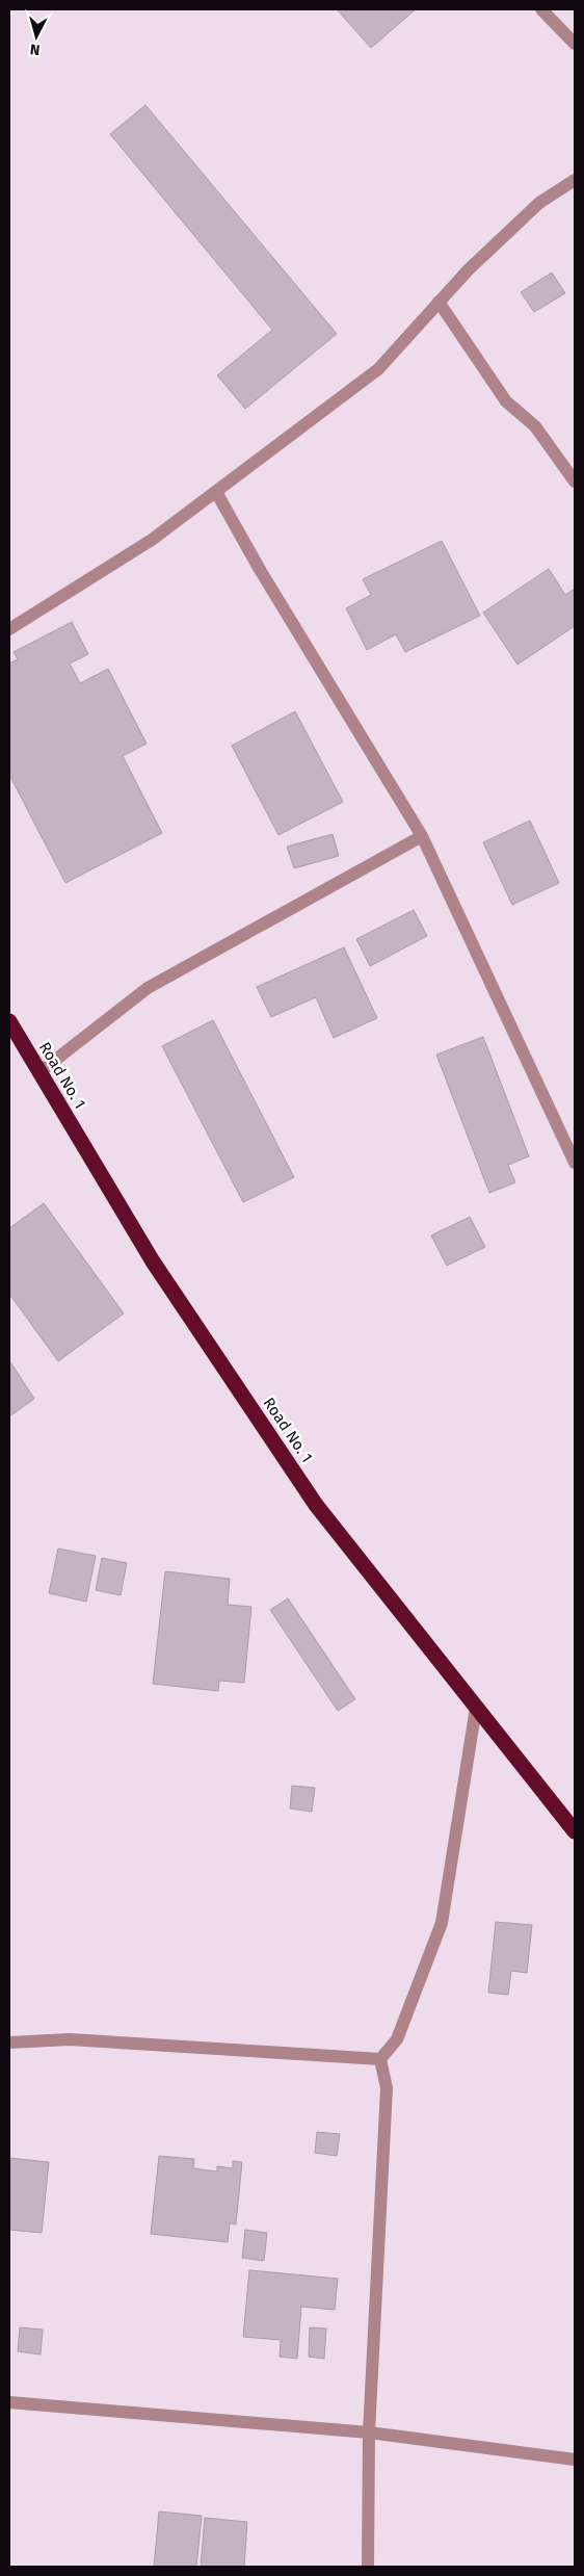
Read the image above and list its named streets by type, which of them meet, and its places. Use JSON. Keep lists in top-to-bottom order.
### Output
{
  "streets": {
    "highway": ["Road No. 1"]
  },
  "north": "bottom"
}
